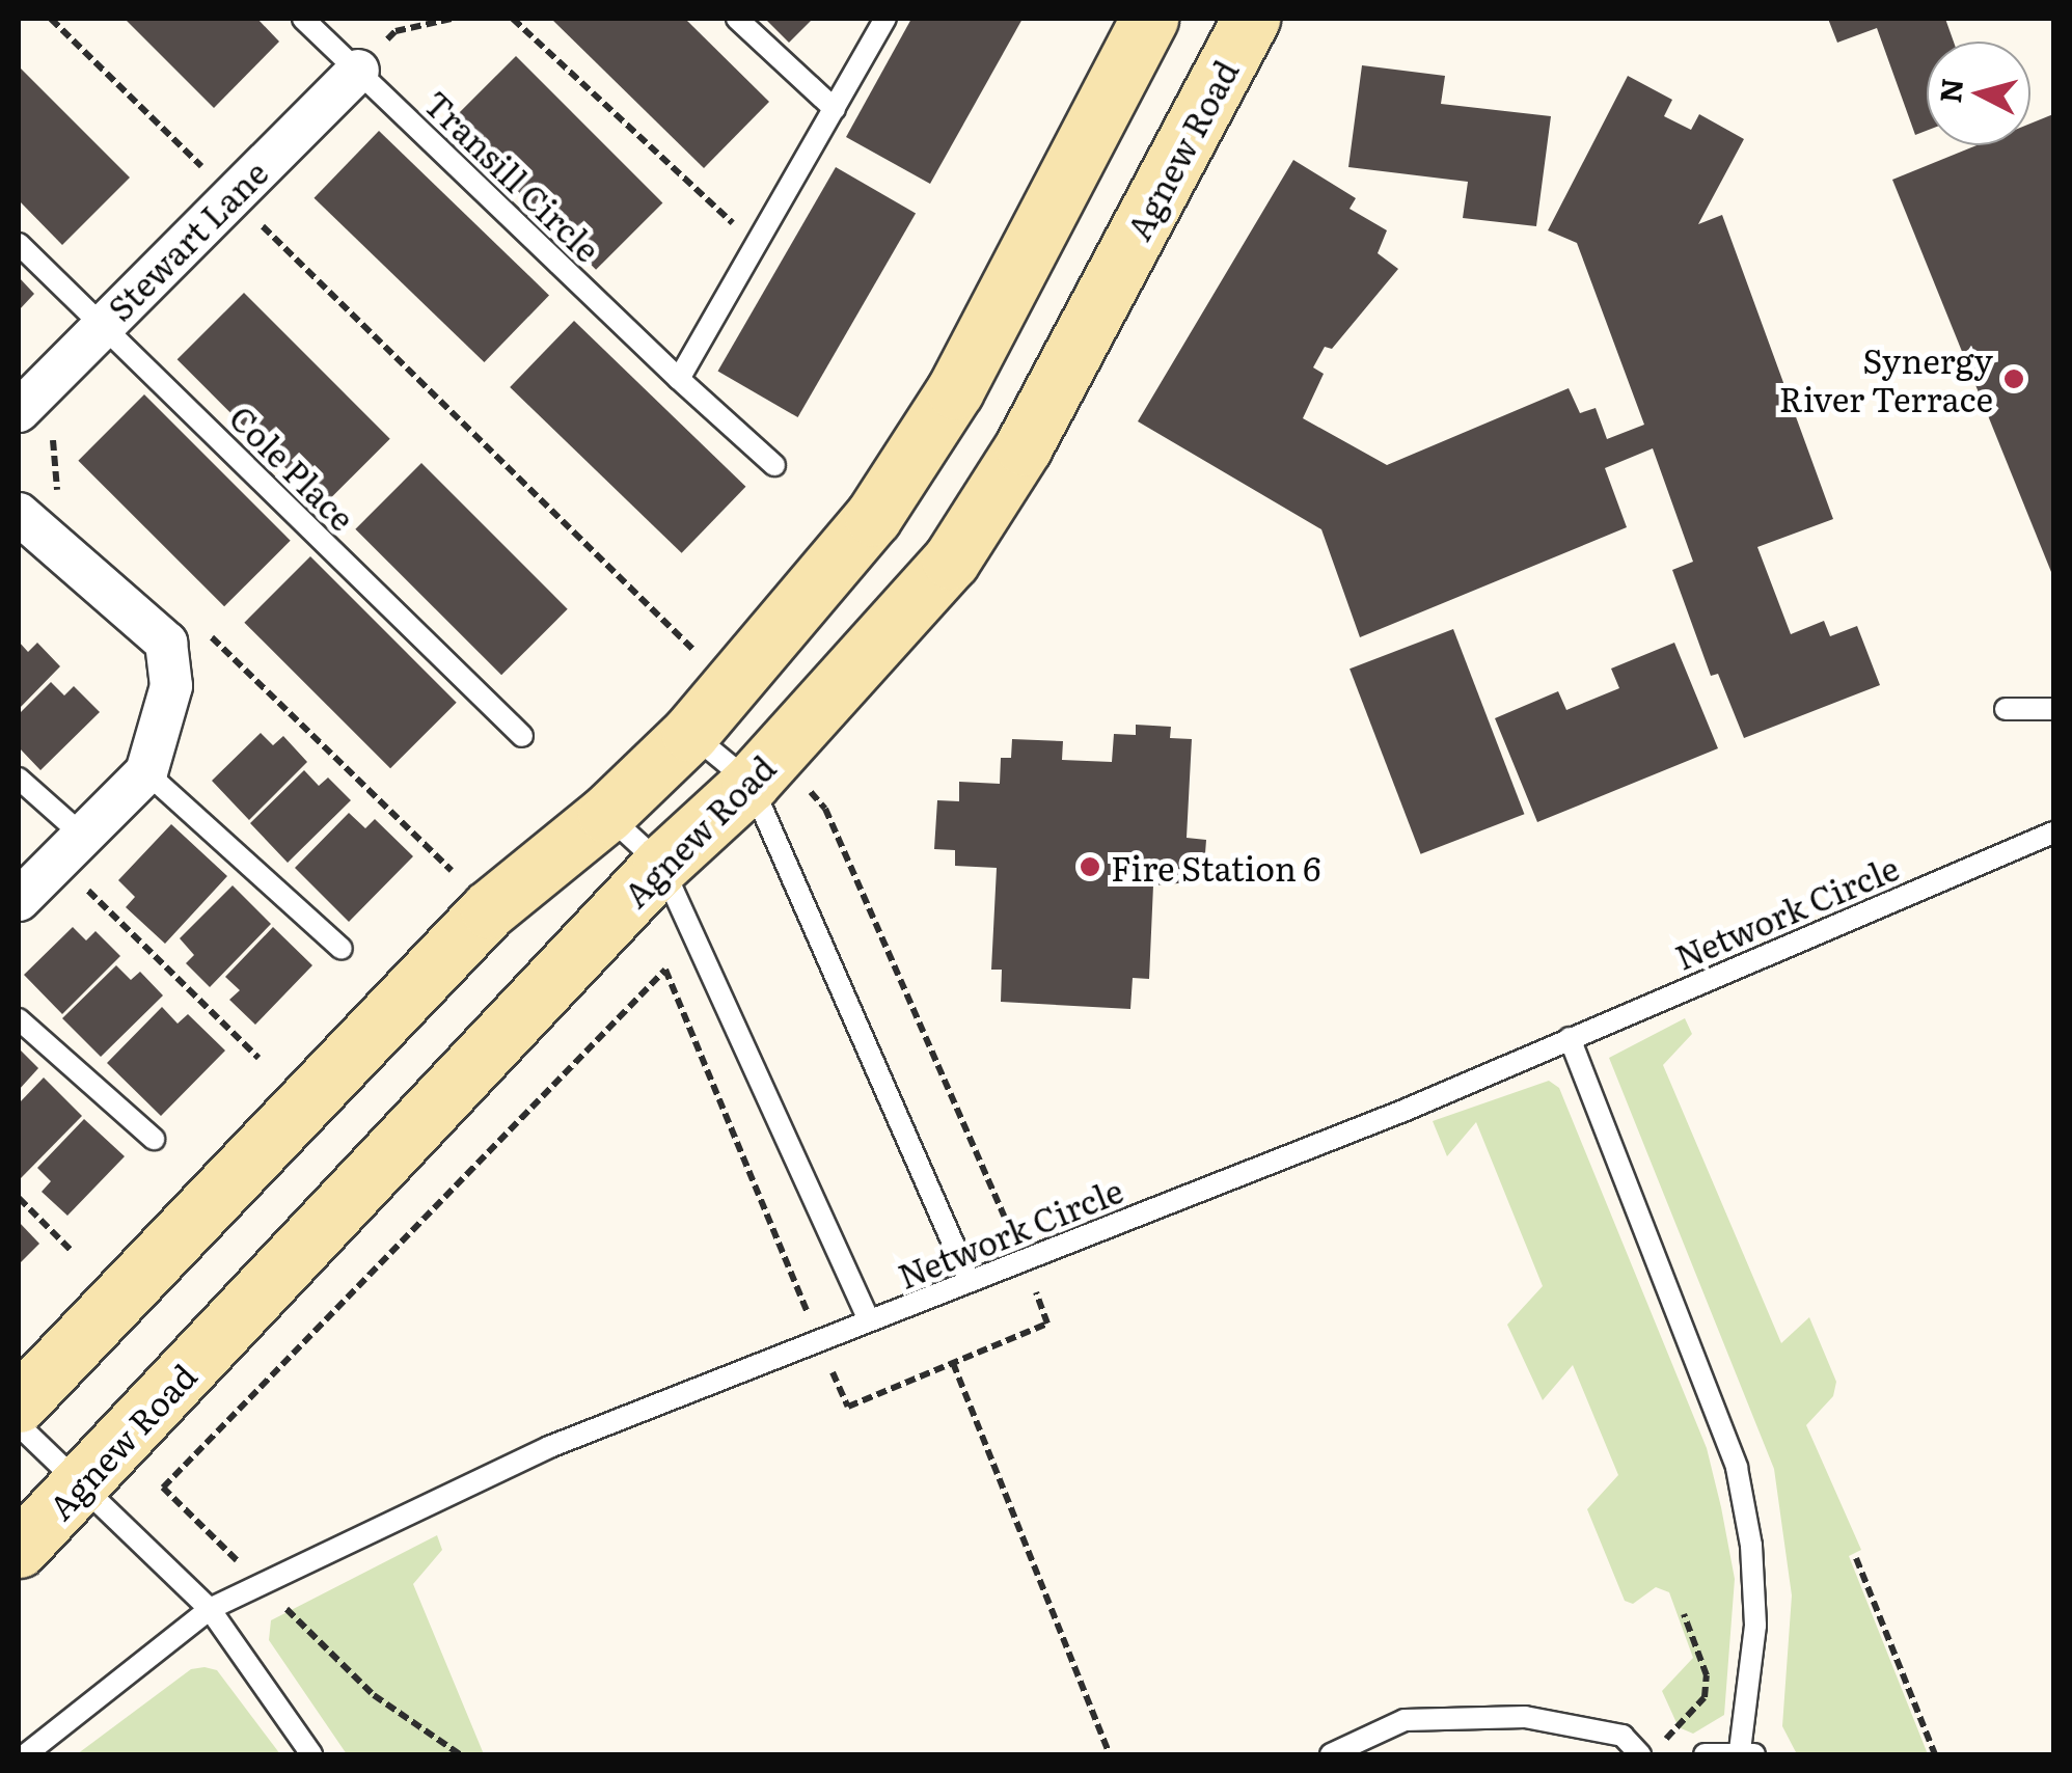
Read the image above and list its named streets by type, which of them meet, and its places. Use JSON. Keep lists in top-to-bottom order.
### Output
{
  "streets": {
    "main road": ["Agnew Road"],
    "street": ["Stewart Lane"],
    "lane": ["Transill Circle", "Cole Place", "Network Circle"]
  },
  "crossings": [
    ["Transill Circle", "Stewart Lane"],
    ["Stewart Lane", "Cole Place"]
  ],
  "places": ["Synergy River Terrace", "Fire Station 6"],
  "north": "left"
}
